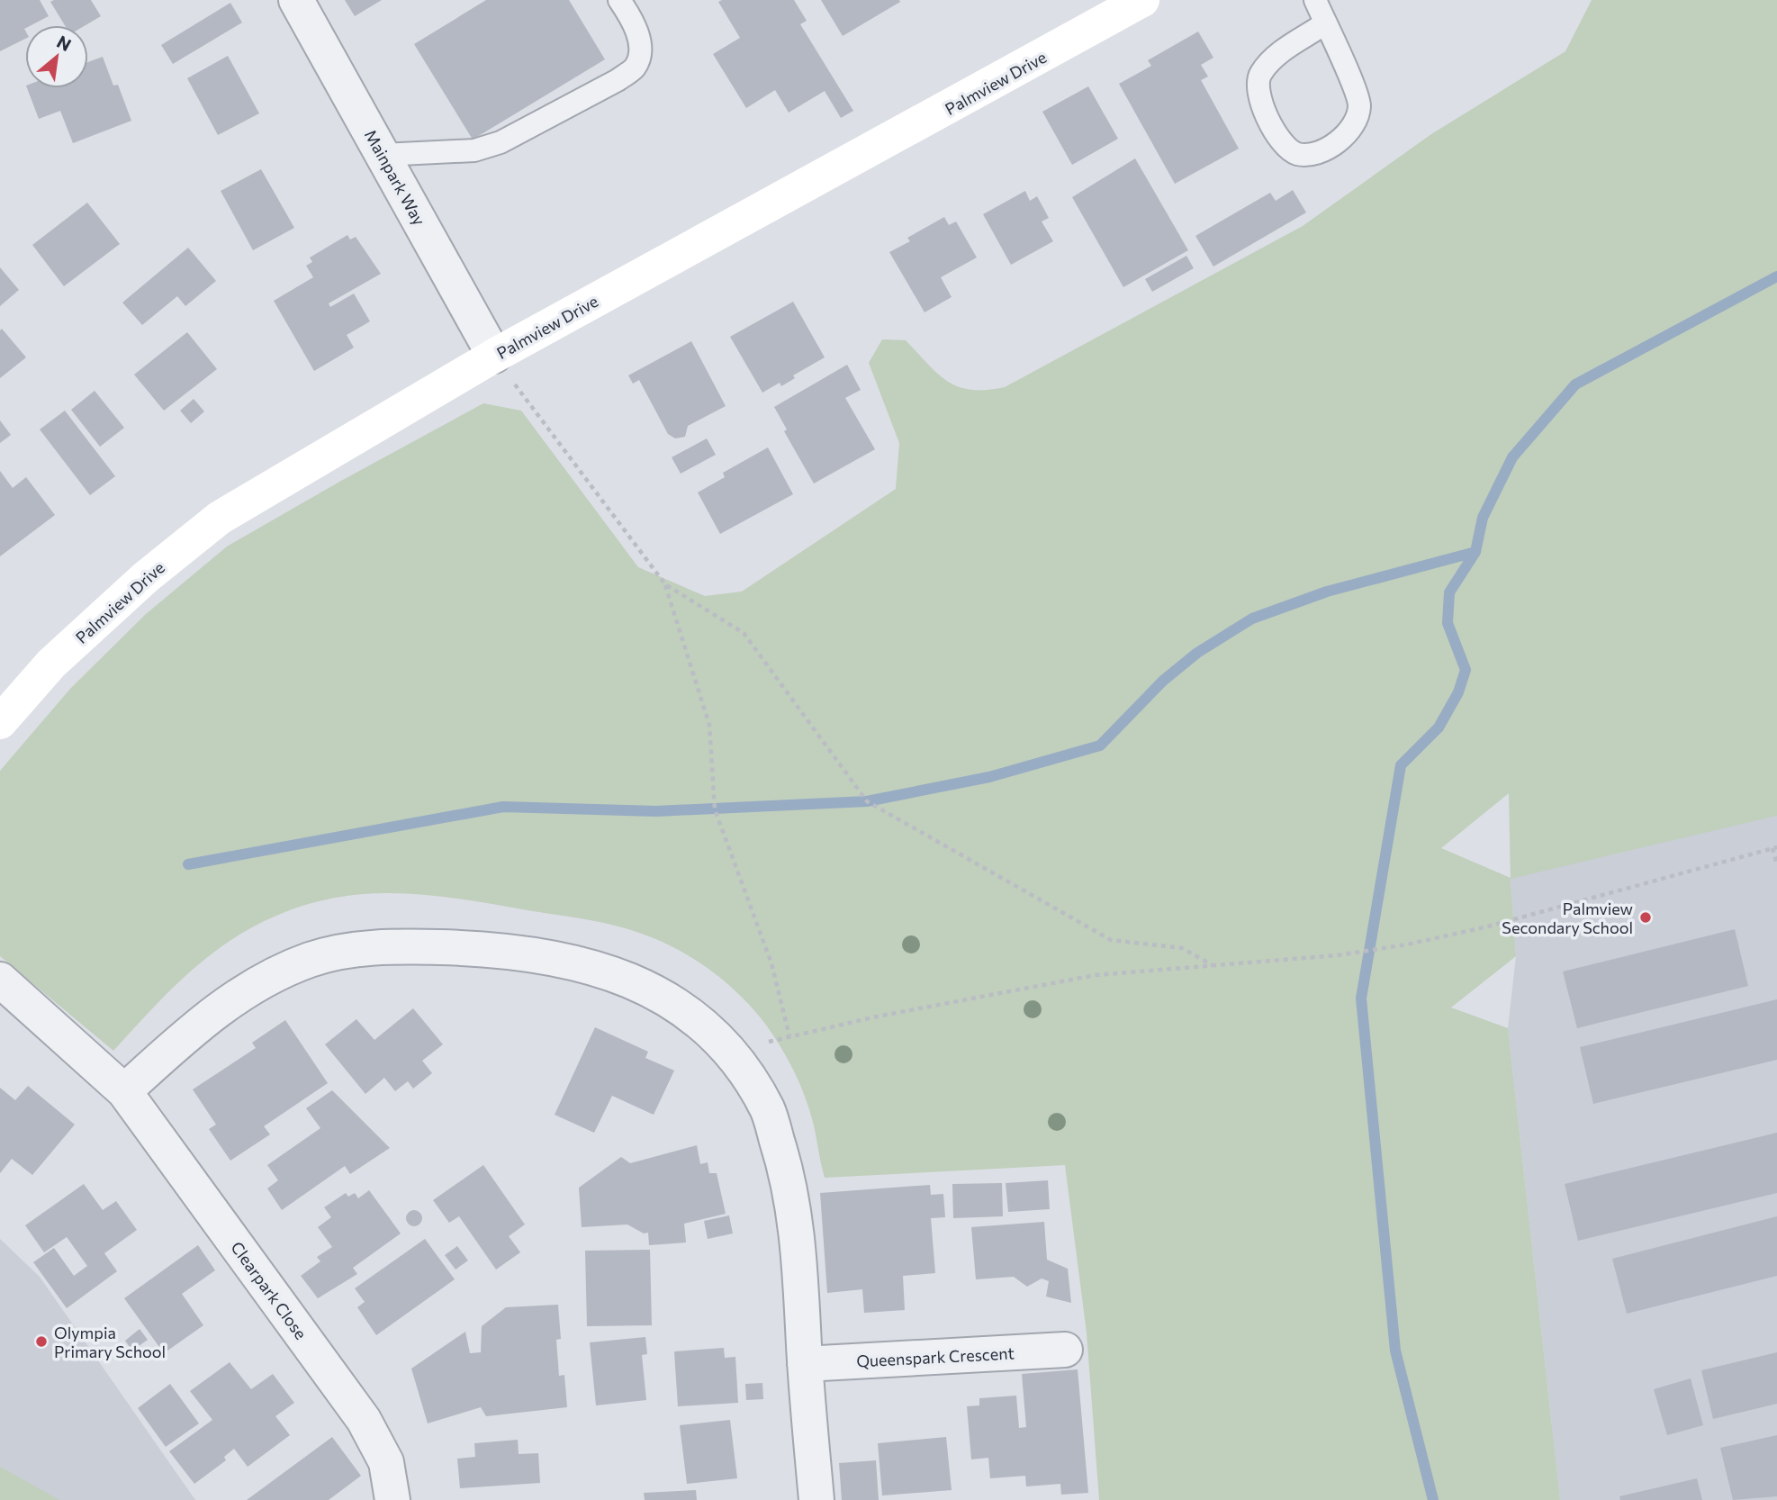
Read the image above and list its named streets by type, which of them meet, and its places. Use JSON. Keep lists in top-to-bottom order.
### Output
{
  "streets": {
    "street": [
      "Palmview Drive",
      "Mainpark Way",
      "Clearpark Close",
      "Queenspark Crescent"
    ]
  },
  "crossings": [
    ["Palmview Drive", "Mainpark Way"]
  ],
  "places": ["Palmview Secondary School", "Olympia Primary School"],
  "north": "top right"
}
